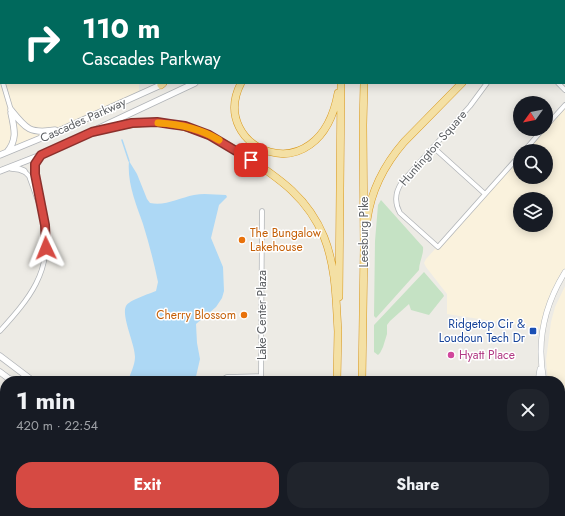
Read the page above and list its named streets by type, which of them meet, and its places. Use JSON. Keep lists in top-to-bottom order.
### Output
{
  "streets": {
    "highway": ["Leesburg Pike"],
    "main road": ["Cascades Parkway"],
    "street": ["Huntington Square", "Lake Center Plaza"]
  },
  "places": {
    "other": ["The Bungalow Lakehouse", "Cherry Blossom", "Hyatt Place"],
    "transit": ["Ridgetop Cir & Loudoun Tech Dr"]
  },
  "north": "bottom left",
  "page": {
    "turn": ["110 m", "Cascades Parkway"],
    "heading": ["1 min", "420 m · 22:54"],
    "buttons": ["Exit", "Share"]
  }
}
